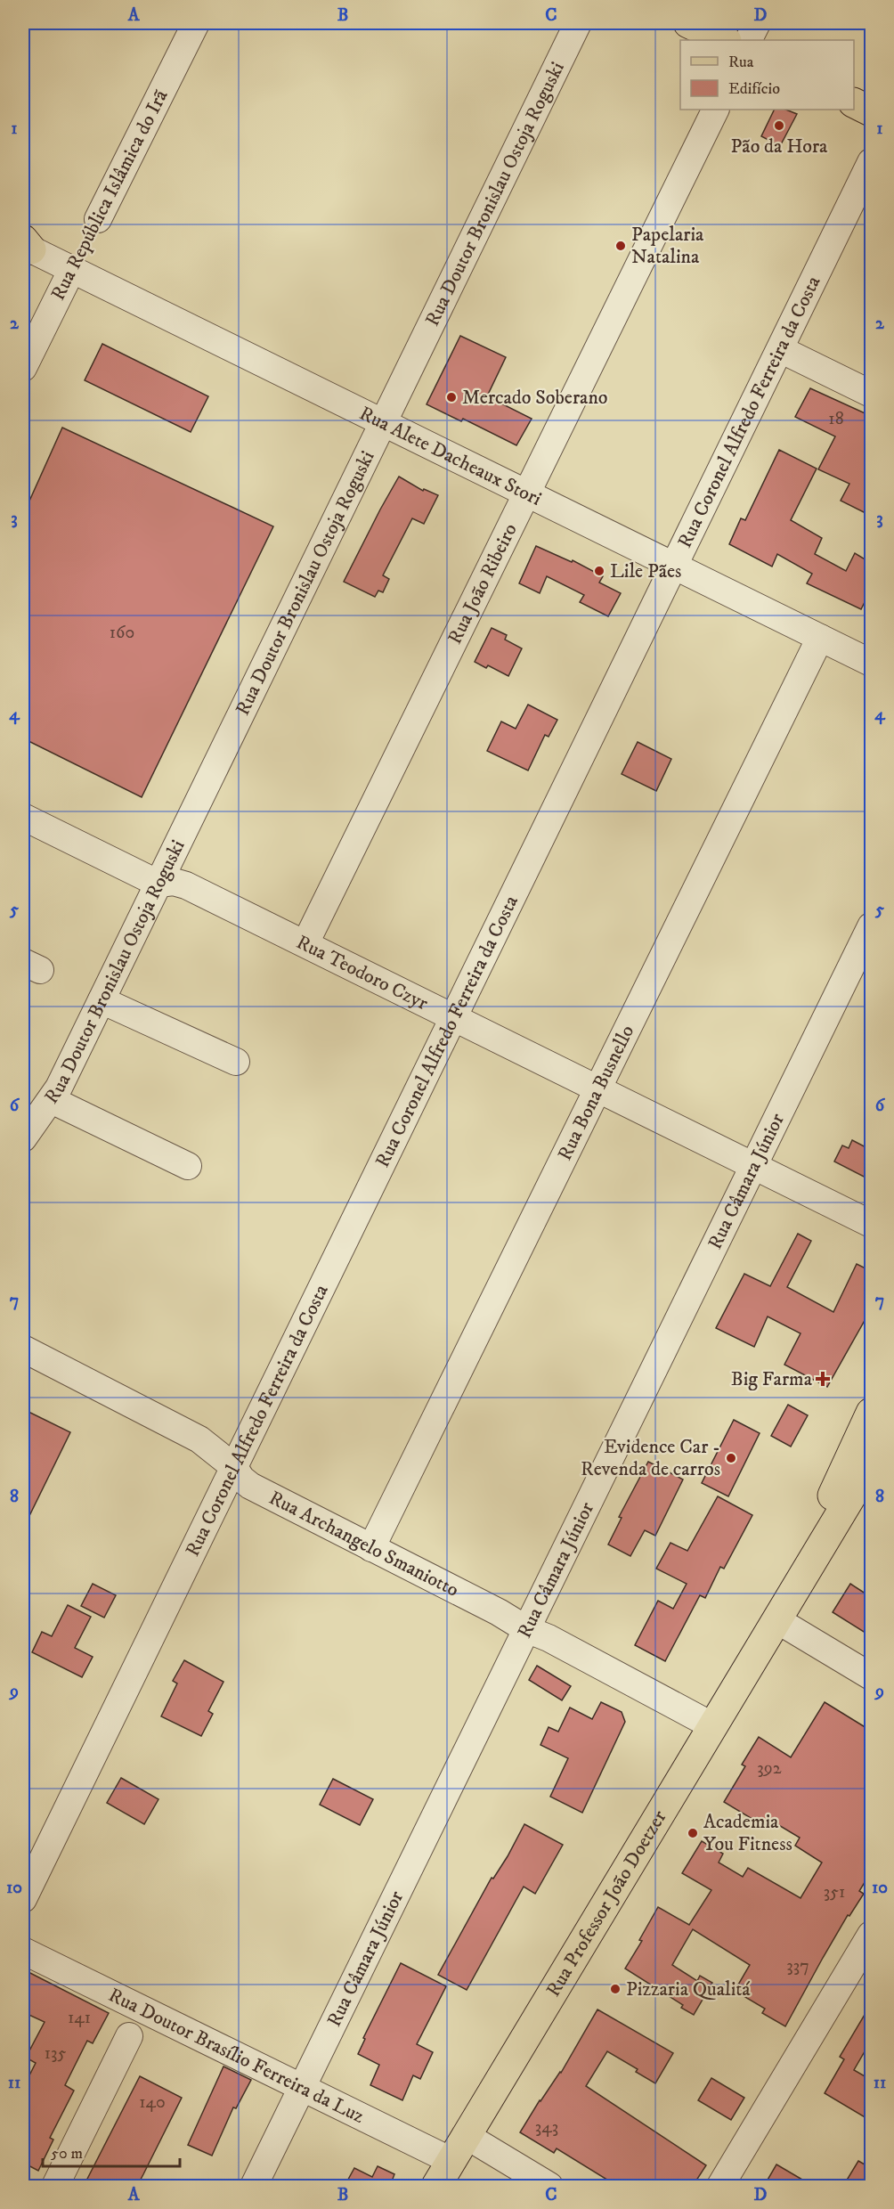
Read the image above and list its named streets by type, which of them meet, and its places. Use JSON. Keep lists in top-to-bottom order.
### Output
{
  "streets": {
    "main road": ["Rua Professor João Doetzer"],
    "street": [
      "Rua Doutor Bronislau Ostoja Roguski",
      "Rua República Islâmica do Irã",
      "Rua Coronel Alfredo Ferreira da Costa",
      "Rua Alete Dacheaux Stori",
      "Rua João Ribeiro",
      "Rua Teodoro Czyr",
      "Rua Bona Busnello",
      "Rua Câmara Júnior",
      "Rua Archangelo Smaniotto",
      "Rua Doutor Brasílio Ferreira da Luz"
    ]
  },
  "crossings": [
    ["Rua Doutor Bronislau Ostoja Roguski", "Rua Alete Dacheaux Stori"],
    ["Rua Doutor Bronislau Ostoja Roguski", "Rua Teodoro Czyr"],
    ["Rua República Islâmica do Irã", "Rua Alete Dacheaux Stori"],
    ["Rua Coronel Alfredo Ferreira da Costa", "Rua Alete Dacheaux Stori"],
    ["Rua Coronel Alfredo Ferreira da Costa", "Rua Teodoro Czyr"],
    ["Rua Coronel Alfredo Ferreira da Costa", "Rua Archangelo Smaniotto"],
    ["Rua Alete Dacheaux Stori", "Rua João Ribeiro"],
    ["Rua Alete Dacheaux Stori", "Rua Bona Busnello"],
    ["Rua João Ribeiro", "Rua Teodoro Czyr"],
    ["Rua Teodoro Czyr", "Rua Bona Busnello"],
    ["Rua Teodoro Czyr", "Rua Câmara Júnior"],
    ["Rua Bona Busnello", "Rua Archangelo Smaniotto"],
    ["Rua Câmara Júnior", "Rua Archangelo Smaniotto"],
    ["Rua Câmara Júnior", "Rua Doutor Brasílio Ferreira da Luz"],
    ["Rua Archangelo Smaniotto", "Rua Professor João Doetzer"],
    ["Rua Professor João Doetzer", "Rua Doutor Brasílio Ferreira da Luz"]
  ],
  "places": {
    "other": [
      "Pão da Hora",
      "Papelaria Natalina",
      "Mercado Soberano",
      "Lile Pães",
      "Evidence Car - Revenda de carros",
      "Academia You Fitness",
      "Pizzaria Qualitá"
    ],
    "health": ["Big Farma"]
  },
  "house_numbers": [
    "18",
    "160",
    "392",
    "351",
    "337",
    "141",
    "135",
    "140",
    "343"
  ],
  "legend": ["Rua", "Edifício"],
  "scale_bar": "50 m",
  "grid": {
    "columns": [
      "A",
      "B",
      "C",
      "D"
    ],
    "rows": [
      "1",
      "2",
      "3",
      "4",
      "5",
      "6",
      "7",
      "8",
      "9",
      "10",
      "11"
    ]
  }
}
